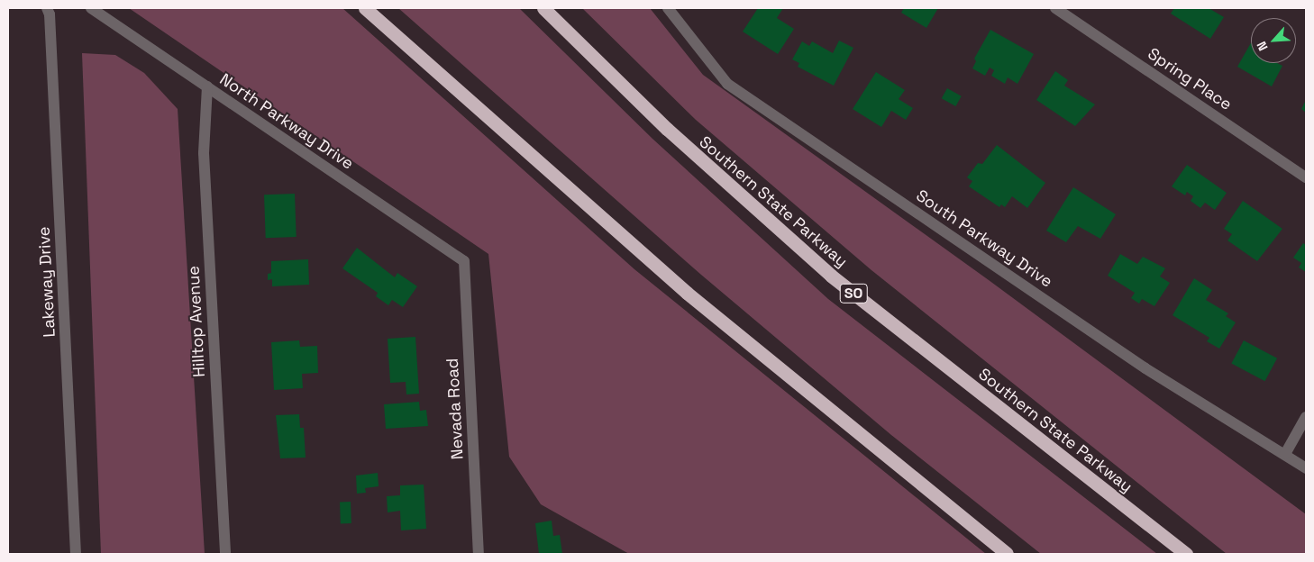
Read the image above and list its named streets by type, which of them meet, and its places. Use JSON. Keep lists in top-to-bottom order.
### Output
{
  "streets": {
    "highway": ["Southern State Parkway", "SO"],
    "street": [
      "Spring Place",
      "North Parkway Drive",
      "South Parkway Drive",
      "Lakeway Drive",
      "Hilltop Avenue",
      "Nevada Road"
    ]
  },
  "crossings": [
    ["North Parkway Drive", "Hilltop Avenue"],
    ["North Parkway Drive", "Nevada Road"]
  ],
  "north": "bottom left"
}
